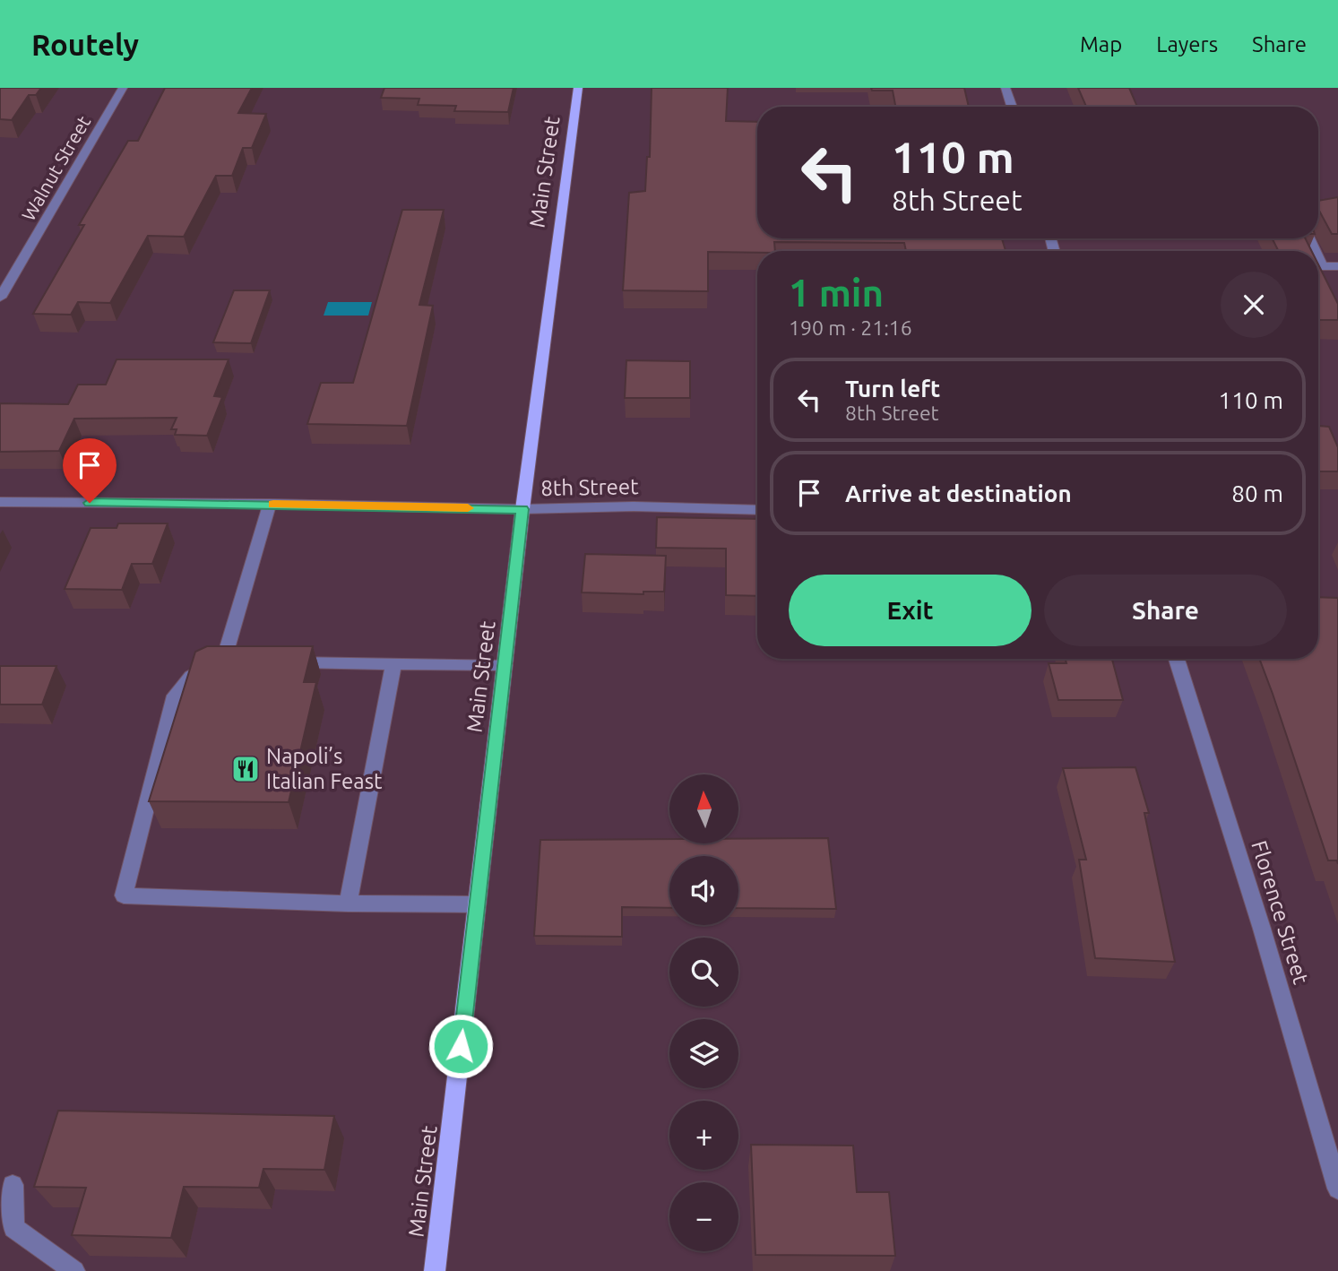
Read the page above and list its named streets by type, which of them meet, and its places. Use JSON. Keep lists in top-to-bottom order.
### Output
{
  "streets": {
    "main road": ["Main Street"],
    "street": ["Walnut Street", "8th Street", "Florence Street"]
  },
  "crossings": [
    ["Main Street", "8th Street"]
  ],
  "places": {
    "restaurant": ["Napoli’s Italian Feast"]
  },
  "north": "top",
  "page": {
    "header": "Routely",
    "nav": ["Map", "Layers", "Share"],
    "turn": ["110 m", "8th Street"],
    "heading": ["1 min", "190 m · 21:16"],
    "list": [
      {
        "name": "Turn left",
        "note": "8th Street",
        "value": "110 m"
      },
      {
        "name": "Arrive at destination",
        "value": "80 m"
      }
    ],
    "buttons": ["Exit", "Share"],
    "map_buttons": ["+", "−"]
  }
}
